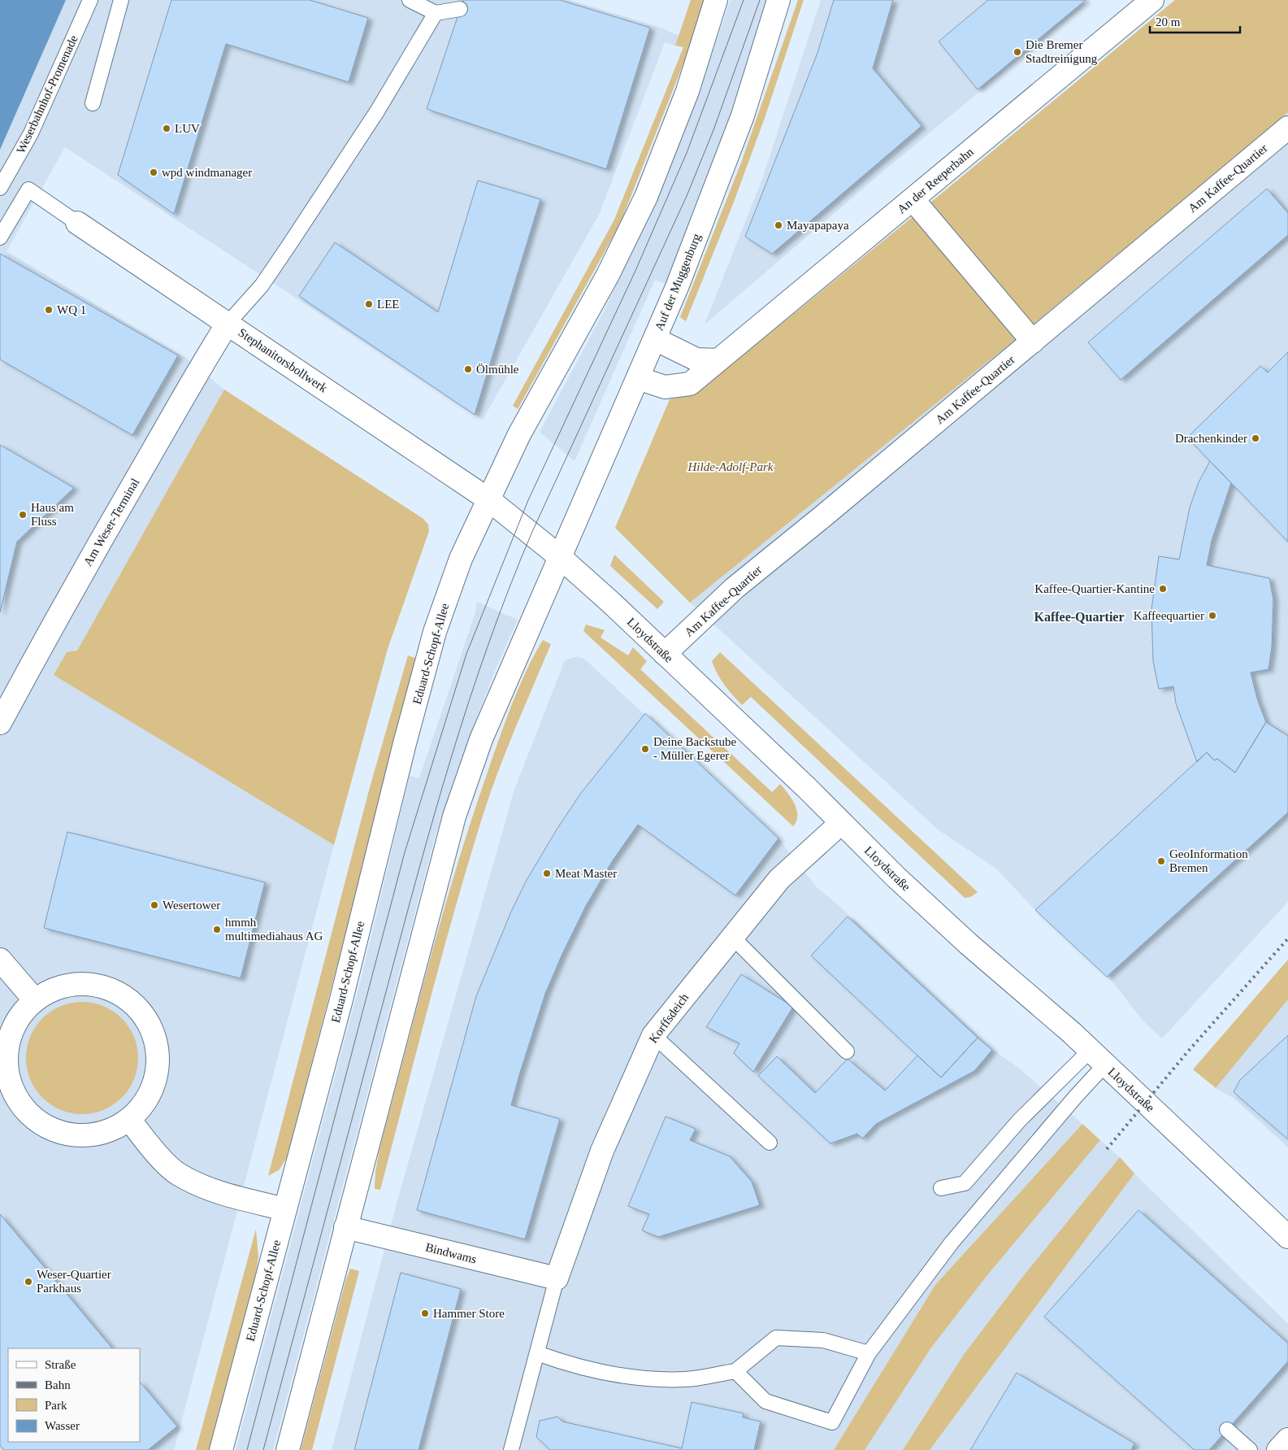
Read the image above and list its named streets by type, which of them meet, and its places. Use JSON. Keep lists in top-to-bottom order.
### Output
{
  "streets": {
    "street": [
      "Am Kaffee-Quartier",
      "An der Reeperbahn",
      "Auf der Muggenburg",
      "Stephanitorsbollwerk",
      "Am Weser-Terminal",
      "Lloydstraße",
      "Eduard-Schopf-Allee",
      "Korffsdeich",
      "Bindwams"
    ],
    "lane": ["Weserbahnhof-Promenade"]
  },
  "crossings": [
    ["Am Kaffee-Quartier", "Lloydstraße"],
    ["An der Reeperbahn", "Auf der Muggenburg"],
    ["Auf der Muggenburg", "Lloydstraße"],
    ["Stephanitorsbollwerk", "Am Weser-Terminal"],
    ["Stephanitorsbollwerk", "Lloydstraße"],
    ["Stephanitorsbollwerk", "Eduard-Schopf-Allee"],
    ["Lloydstraße", "Eduard-Schopf-Allee"],
    ["Lloydstraße", "Korffsdeich"],
    ["Korffsdeich", "Bindwams"]
  ],
  "districts": ["Kaffee-Quartier"],
  "parks": ["Hilde-Adolf-Park"],
  "places": [
    "Die Bremer Stadtreinigung",
    "LUV",
    "wpd windmanager",
    "Mayapapaya",
    "LEE",
    "WQ 1",
    "Ölmühle",
    "Drachenkinder",
    "Haus am Fluss",
    "Kaffee-Quartier-Kantine",
    "Kaffeequartier",
    "Deine Backstube - Müller Egerer",
    "GeoInformation Bremen",
    "Meat Master",
    "Wesertower",
    "hmmh multimediahaus AG",
    "Weser-Quartier Parkhaus",
    "Hammer Store"
  ],
  "legend": [
    "Straße",
    "Bahn",
    "Park",
    "Wasser"
  ],
  "scale_bar": "20 m"
}
